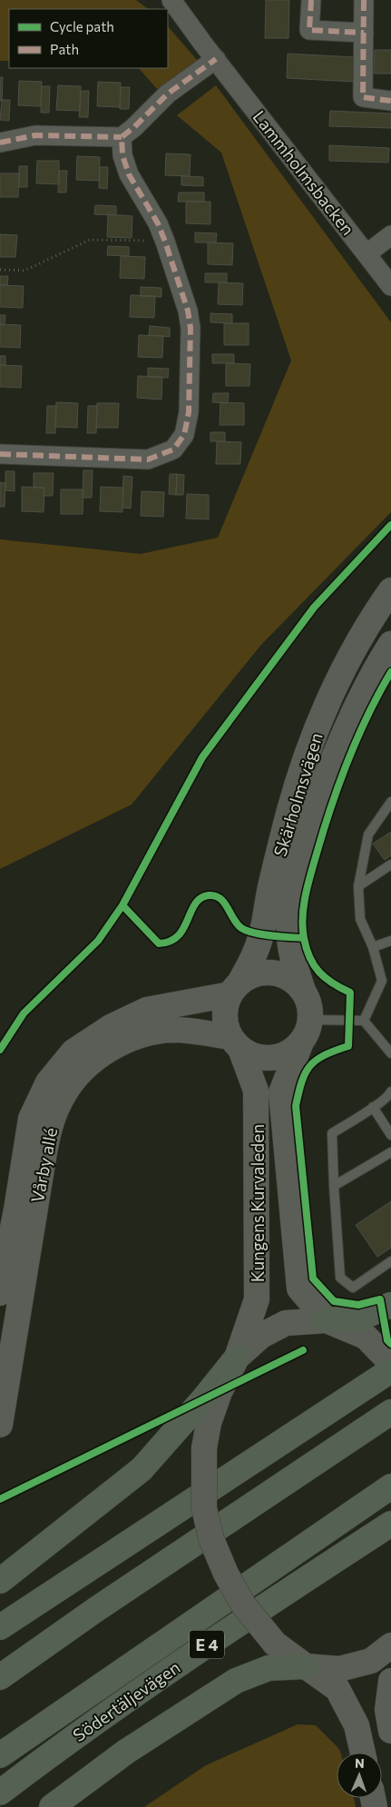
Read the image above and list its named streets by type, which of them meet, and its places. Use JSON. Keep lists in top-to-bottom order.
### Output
{
  "streets": {
    "highway": ["E 4", "Södertäljevägen"],
    "main road": ["Skärholmsvägen", "Vårby allé", "Kungens Kurvaleden"],
    "street": ["Lammholmsbacken"]
  },
  "crossings": [
    ["Skärholmsvägen", "Vårby allé"],
    ["Skärholmsvägen", "Kungens Kurvaleden"],
    ["Vårby allé", "Kungens Kurvaleden"]
  ],
  "legend": ["Cycle path", "Path"],
  "north": "top"
}
